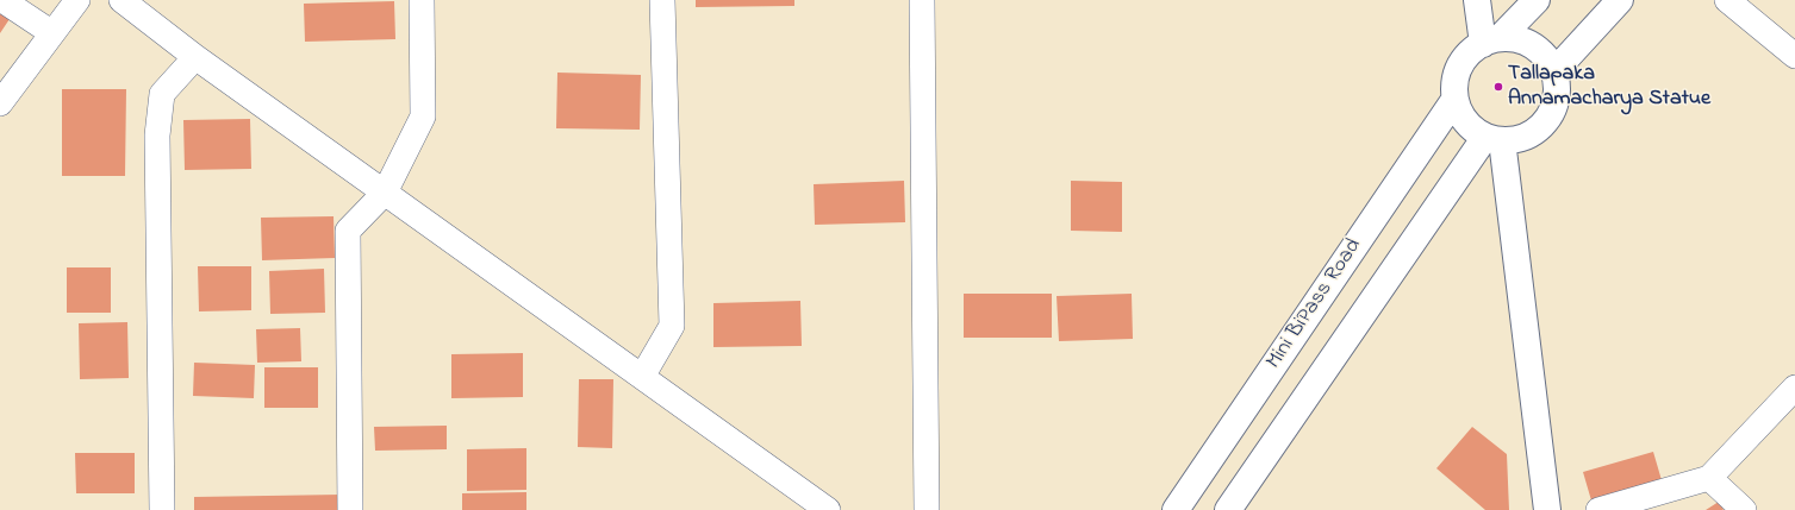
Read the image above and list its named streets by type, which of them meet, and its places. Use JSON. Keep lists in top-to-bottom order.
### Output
{
  "streets": {
    "street": ["Mini BiPass Road"]
  },
  "places": ["Tallapaka Annamacharya Statue"]
}
